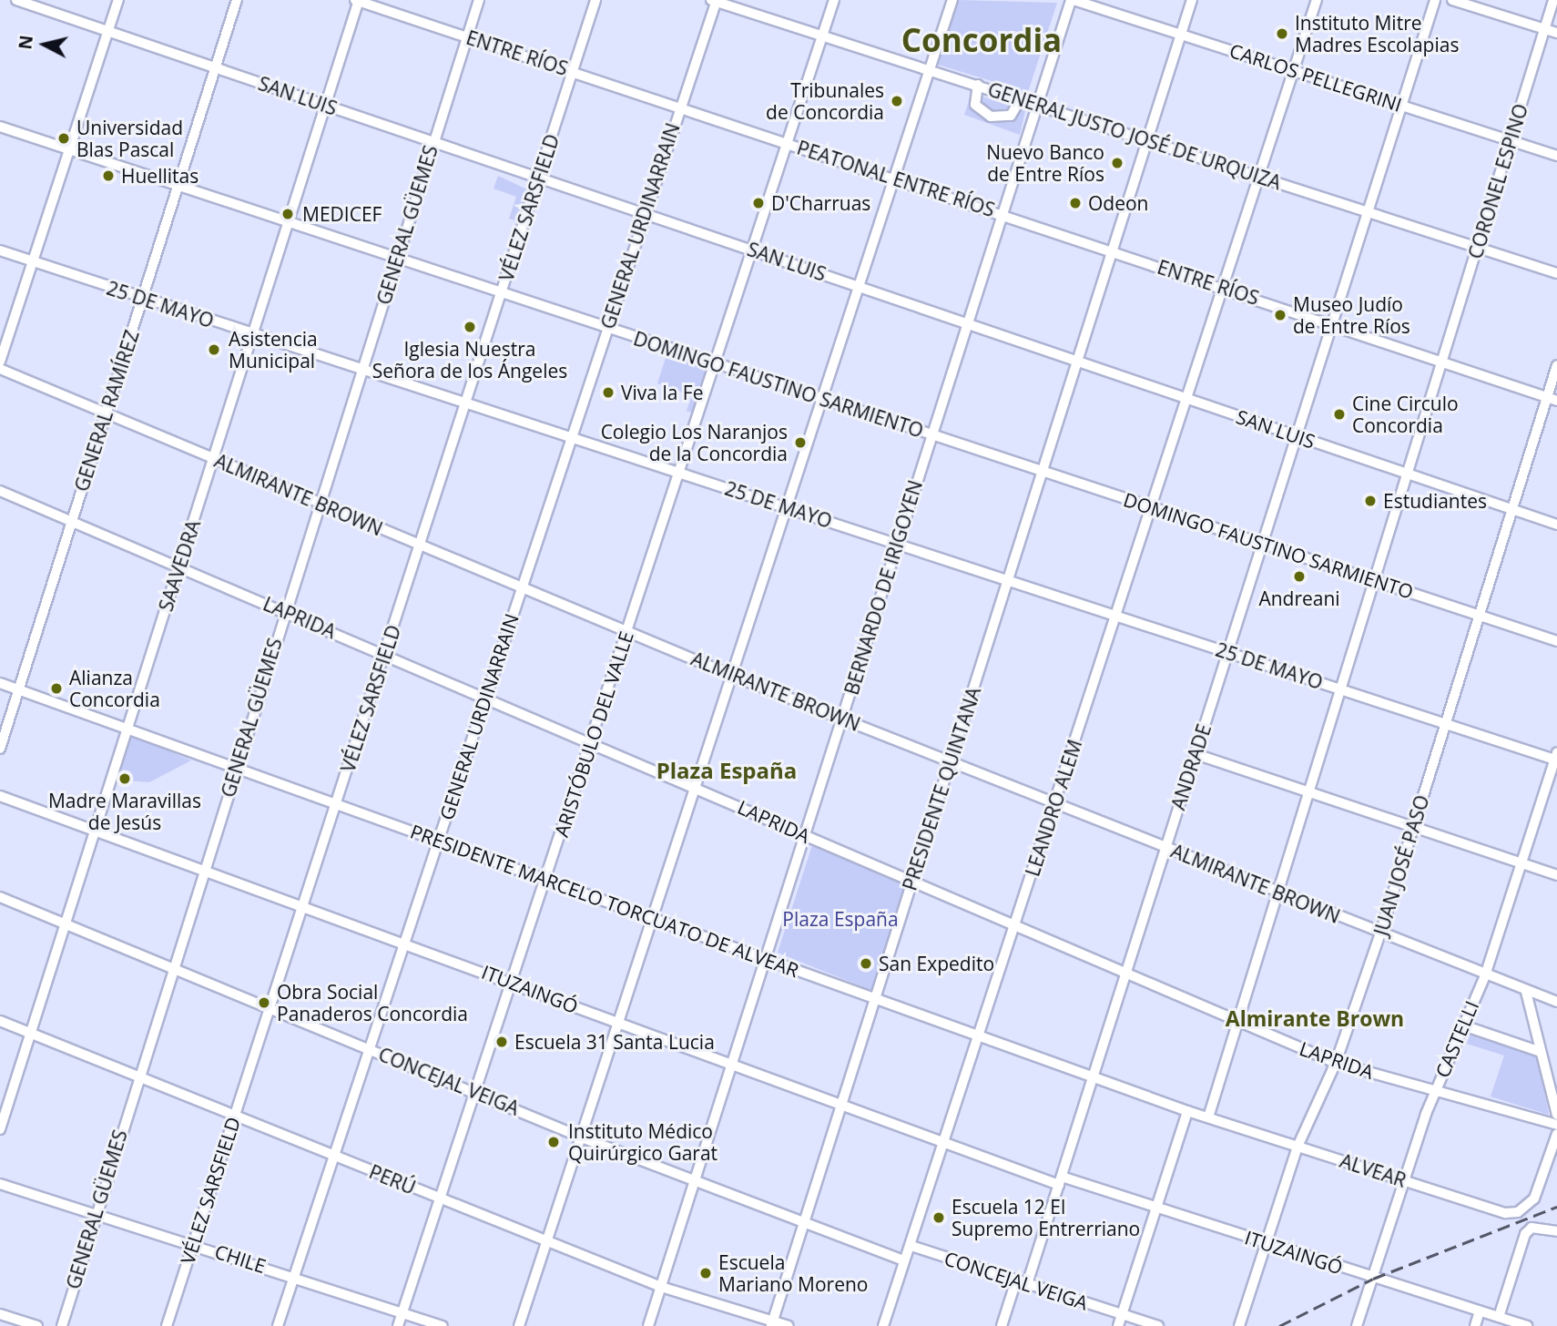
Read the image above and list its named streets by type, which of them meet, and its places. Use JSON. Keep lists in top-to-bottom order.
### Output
{
  "streets": {
    "street": [
      "ENTRE RÍOS",
      "CARLOS PELLEGRINI",
      "SAN LUIS",
      "GENERAL JUSTO JOSÉ DE URQUIZA",
      "PEATONAL ENTRE RÍOS",
      "CORONEL ESPINO",
      "VÉLEZ SARSFIELD",
      "GENERAL GÜEMES",
      "GENERAL URDINARRAIN",
      "25 DE MAYO",
      "DOMINGO FAUSTINO SARMIENTO",
      "GENERAL RAMÍREZ",
      "ALMIRANTE BROWN",
      "SAAVEDRA",
      "BERNARDO DE IRIGOYEN",
      "LAPRIDA",
      "ARISTÓBULO DEL VALLE",
      "ANDRADE",
      "PRESIDENTE QUINTANA",
      "LEANDRO ALEM",
      "JUAN JOSÉ PASO",
      "PRESIDENTE MARCELO TORCUATO DE ALVEAR",
      "ITUZAINGÓ",
      "CASTELLI",
      "CONCEJAL VEIGA",
      "ALVEAR",
      "PERÚ",
      "CHILE"
    ]
  },
  "crossings": [
    ["ENTRE RÍOS", "PEATONAL ENTRE RÍOS"],
    ["ENTRE RÍOS", "CORONEL ESPINO"],
    ["ENTRE RÍOS", "VÉLEZ SARSFIELD"],
    ["ENTRE RÍOS", "GENERAL GÜEMES"],
    ["ENTRE RÍOS", "GENERAL URDINARRAIN"],
    ["ENTRE RÍOS", "SAAVEDRA"],
    ["ENTRE RÍOS", "ANDRADE"],
    ["ENTRE RÍOS", "PRESIDENTE QUINTANA"],
    ["ENTRE RÍOS", "LEANDRO ALEM"],
    ["ENTRE RÍOS", "JUAN JOSÉ PASO"],
    ["CARLOS PELLEGRINI", "CORONEL ESPINO"],
    ["CARLOS PELLEGRINI", "BERNARDO DE IRIGOYEN"],
    ["CARLOS PELLEGRINI", "ANDRADE"],
    ["CARLOS PELLEGRINI", "PRESIDENTE QUINTANA"],
    ["CARLOS PELLEGRINI", "LEANDRO ALEM"],
    ["SAN LUIS", "CORONEL ESPINO"],
    ["SAN LUIS", "VÉLEZ SARSFIELD"],
    ["SAN LUIS", "GENERAL GÜEMES"],
    ["SAN LUIS", "GENERAL URDINARRAIN"],
    ["SAN LUIS", "GENERAL RAMÍREZ"],
    ["SAN LUIS", "SAAVEDRA"],
    ["SAN LUIS", "BERNARDO DE IRIGOYEN"],
    ["SAN LUIS", "ARISTÓBULO DEL VALLE"],
    ["SAN LUIS", "ANDRADE"],
    ["SAN LUIS", "PRESIDENTE QUINTANA"],
    ["SAN LUIS", "LEANDRO ALEM"],
    ["SAN LUIS", "JUAN JOSÉ PASO"],
    ["GENERAL JUSTO JOSÉ DE URQUIZA", "CORONEL ESPINO"],
    ["GENERAL JUSTO JOSÉ DE URQUIZA", "GENERAL URDINARRAIN"],
    ["GENERAL JUSTO JOSÉ DE URQUIZA", "BERNARDO DE IRIGOYEN"],
    ["GENERAL JUSTO JOSÉ DE URQUIZA", "ARISTÓBULO DEL VALLE"],
    ["GENERAL JUSTO JOSÉ DE URQUIZA", "ANDRADE"],
    ["GENERAL JUSTO JOSÉ DE URQUIZA", "PRESIDENTE QUINTANA"],
    ["GENERAL JUSTO JOSÉ DE URQUIZA", "LEANDRO ALEM"],
    ["PEATONAL ENTRE RÍOS", "GENERAL URDINARRAIN"],
    ["PEATONAL ENTRE RÍOS", "BERNARDO DE IRIGOYEN"],
    ["PEATONAL ENTRE RÍOS", "ARISTÓBULO DEL VALLE"],
    ["PEATONAL ENTRE RÍOS", "PRESIDENTE QUINTANA"],
    ["CORONEL ESPINO", "25 DE MAYO"],
    ["CORONEL ESPINO", "DOMINGO FAUSTINO SARMIENTO"],
    ["CORONEL ESPINO", "ALMIRANTE BROWN"],
    ["CORONEL ESPINO", "LAPRIDA"],
    ["CORONEL ESPINO", "PRESIDENTE MARCELO TORCUATO DE ALVEAR"],
    ["CORONEL ESPINO", "ALVEAR"],
    ["VÉLEZ SARSFIELD", "25 DE MAYO"],
    ["VÉLEZ SARSFIELD", "DOMINGO FAUSTINO SARMIENTO"],
    ["VÉLEZ SARSFIELD", "ALMIRANTE BROWN"],
    ["VÉLEZ SARSFIELD", "LAPRIDA"],
    ["VÉLEZ SARSFIELD", "PRESIDENTE MARCELO TORCUATO DE ALVEAR"],
    ["VÉLEZ SARSFIELD", "ITUZAINGÓ"],
    ["VÉLEZ SARSFIELD", "CONCEJAL VEIGA"],
    ["VÉLEZ SARSFIELD", "PERÚ"],
    ["VÉLEZ SARSFIELD", "CHILE"],
    ["GENERAL GÜEMES", "25 DE MAYO"],
    ["GENERAL GÜEMES", "DOMINGO FAUSTINO SARMIENTO"],
    ["GENERAL GÜEMES", "ALMIRANTE BROWN"],
    ["GENERAL GÜEMES", "LAPRIDA"],
    ["GENERAL GÜEMES", "PRESIDENTE MARCELO TORCUATO DE ALVEAR"],
    ["GENERAL GÜEMES", "ITUZAINGÓ"],
    ["GENERAL GÜEMES", "CONCEJAL VEIGA"],
    ["GENERAL GÜEMES", "PERÚ"],
    ["GENERAL GÜEMES", "CHILE"],
    ["GENERAL URDINARRAIN", "25 DE MAYO"],
    ["GENERAL URDINARRAIN", "DOMINGO FAUSTINO SARMIENTO"],
    ["GENERAL URDINARRAIN", "ALMIRANTE BROWN"],
    ["GENERAL URDINARRAIN", "LAPRIDA"],
    ["GENERAL URDINARRAIN", "PRESIDENTE MARCELO TORCUATO DE ALVEAR"],
    ["GENERAL URDINARRAIN", "ITUZAINGÓ"],
    ["GENERAL URDINARRAIN", "CONCEJAL VEIGA"],
    ["GENERAL URDINARRAIN", "PERÚ"],
    ["GENERAL URDINARRAIN", "CHILE"],
    ["25 DE MAYO", "GENERAL RAMÍREZ"],
    ["25 DE MAYO", "SAAVEDRA"],
    ["25 DE MAYO", "BERNARDO DE IRIGOYEN"],
    ["25 DE MAYO", "ARISTÓBULO DEL VALLE"],
    ["25 DE MAYO", "ANDRADE"],
    ["25 DE MAYO", "PRESIDENTE QUINTANA"],
    ["25 DE MAYO", "LEANDRO ALEM"],
    ["25 DE MAYO", "JUAN JOSÉ PASO"],
    ["25 DE MAYO", "CASTELLI"],
    ["DOMINGO FAUSTINO SARMIENTO", "GENERAL RAMÍREZ"],
    ["DOMINGO FAUSTINO SARMIENTO", "SAAVEDRA"],
    ["DOMINGO FAUSTINO SARMIENTO", "BERNARDO DE IRIGOYEN"],
    ["DOMINGO FAUSTINO SARMIENTO", "ARISTÓBULO DEL VALLE"],
    ["DOMINGO FAUSTINO SARMIENTO", "ANDRADE"],
    ["DOMINGO FAUSTINO SARMIENTO", "PRESIDENTE QUINTANA"],
    ["DOMINGO FAUSTINO SARMIENTO", "LEANDRO ALEM"],
    ["DOMINGO FAUSTINO SARMIENTO", "JUAN JOSÉ PASO"],
    ["GENERAL RAMÍREZ", "ALMIRANTE BROWN"],
    ["GENERAL RAMÍREZ", "LAPRIDA"],
    ["GENERAL RAMÍREZ", "PRESIDENTE MARCELO TORCUATO DE ALVEAR"],
    ["ALMIRANTE BROWN", "SAAVEDRA"],
    ["ALMIRANTE BROWN", "BERNARDO DE IRIGOYEN"],
    ["ALMIRANTE BROWN", "ARISTÓBULO DEL VALLE"],
    ["ALMIRANTE BROWN", "ANDRADE"],
    ["ALMIRANTE BROWN", "PRESIDENTE QUINTANA"],
    ["ALMIRANTE BROWN", "LEANDRO ALEM"],
    ["ALMIRANTE BROWN", "JUAN JOSÉ PASO"],
    ["ALMIRANTE BROWN", "CASTELLI"],
    ["SAAVEDRA", "LAPRIDA"],
    ["SAAVEDRA", "PRESIDENTE MARCELO TORCUATO DE ALVEAR"],
    ["SAAVEDRA", "ITUZAINGÓ"],
    ["SAAVEDRA", "CONCEJAL VEIGA"],
    ["SAAVEDRA", "PERÚ"],
    ["BERNARDO DE IRIGOYEN", "LAPRIDA"],
    ["BERNARDO DE IRIGOYEN", "PRESIDENTE MARCELO TORCUATO DE ALVEAR"],
    ["BERNARDO DE IRIGOYEN", "ITUZAINGÓ"],
    ["BERNARDO DE IRIGOYEN", "CONCEJAL VEIGA"],
    ["BERNARDO DE IRIGOYEN", "PERÚ"],
    ["LAPRIDA", "ARISTÓBULO DEL VALLE"],
    ["LAPRIDA", "ANDRADE"],
    ["LAPRIDA", "PRESIDENTE QUINTANA"],
    ["LAPRIDA", "LEANDRO ALEM"],
    ["LAPRIDA", "JUAN JOSÉ PASO"],
    ["LAPRIDA", "CASTELLI"],
    ["ARISTÓBULO DEL VALLE", "PRESIDENTE MARCELO TORCUATO DE ALVEAR"],
    ["ARISTÓBULO DEL VALLE", "ITUZAINGÓ"],
    ["ARISTÓBULO DEL VALLE", "CONCEJAL VEIGA"],
    ["ARISTÓBULO DEL VALLE", "PERÚ"],
    ["ARISTÓBULO DEL VALLE", "CHILE"],
    ["ANDRADE", "PRESIDENTE MARCELO TORCUATO DE ALVEAR"],
    ["ANDRADE", "ITUZAINGÓ"],
    ["ANDRADE", "CONCEJAL VEIGA"],
    ["PRESIDENTE QUINTANA", "PRESIDENTE MARCELO TORCUATO DE ALVEAR"],
    ["PRESIDENTE QUINTANA", "ITUZAINGÓ"],
    ["PRESIDENTE QUINTANA", "CONCEJAL VEIGA"],
    ["PRESIDENTE QUINTANA", "PERÚ"],
    ["LEANDRO ALEM", "PRESIDENTE MARCELO TORCUATO DE ALVEAR"],
    ["LEANDRO ALEM", "ITUZAINGÓ"],
    ["LEANDRO ALEM", "CONCEJAL VEIGA"],
    ["JUAN JOSÉ PASO", "ITUZAINGÓ"],
    ["JUAN JOSÉ PASO", "ALVEAR"],
    ["PRESIDENTE MARCELO TORCUATO DE ALVEAR", "ALVEAR"],
    ["ITUZAINGÓ", "CASTELLI"],
    ["CASTELLI", "ALVEAR"]
  ],
  "districts": ["Concordia", "Plaza España", "Almirante Brown"],
  "parks": ["Plaza España"],
  "places": [
    "Instituto Mitre Madres Escolapias",
    "Tribunales de Concordia",
    "Universidad Blas Pascal",
    "Nuevo Banco de Entre Ríos",
    "Huellitas",
    "D'Charruas",
    "Odeon",
    "MEDICEF",
    "Museo Judío de Entre Ríos",
    "Iglesia Nuestra Señora de los Ángeles",
    "Asistencia Municipal",
    "Viva la Fe",
    "Cine Circulo Concordia",
    "Colegio Los Naranjos de la Concordia",
    "Estudiantes",
    "Andreani",
    "Alianza Concordia",
    "Madre Maravillas de Jesús",
    "San Expedito",
    "Obra Social Panaderos Concordia",
    "Escuela 31 Santa Lucia",
    "Instituto Médico Quirúrgico Garat",
    "Escuela 12 El Supremo Entrerriano",
    "Escuela Mariano Moreno"
  ],
  "north": "left"
}
